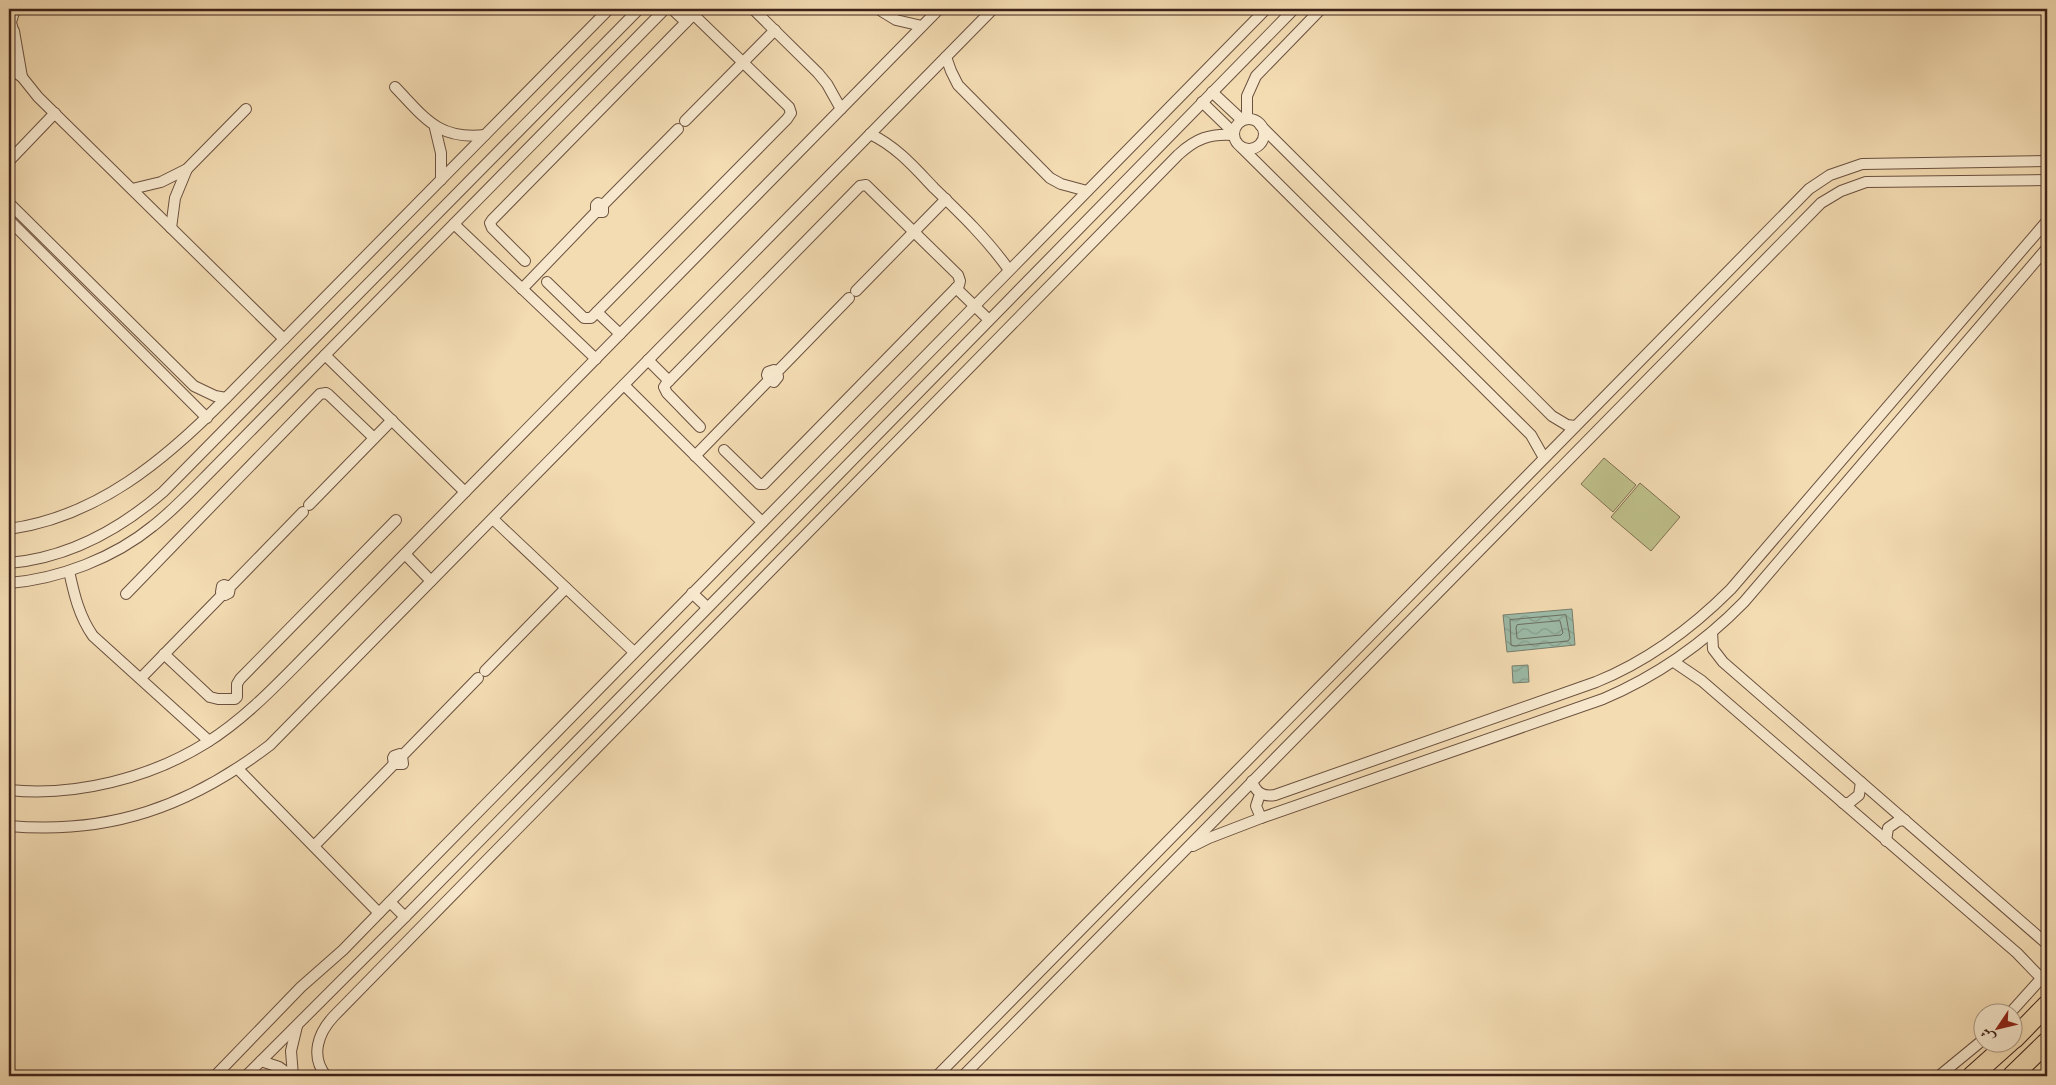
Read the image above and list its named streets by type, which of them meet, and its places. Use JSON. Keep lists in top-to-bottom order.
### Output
{
  "north": "bottom left"
}
